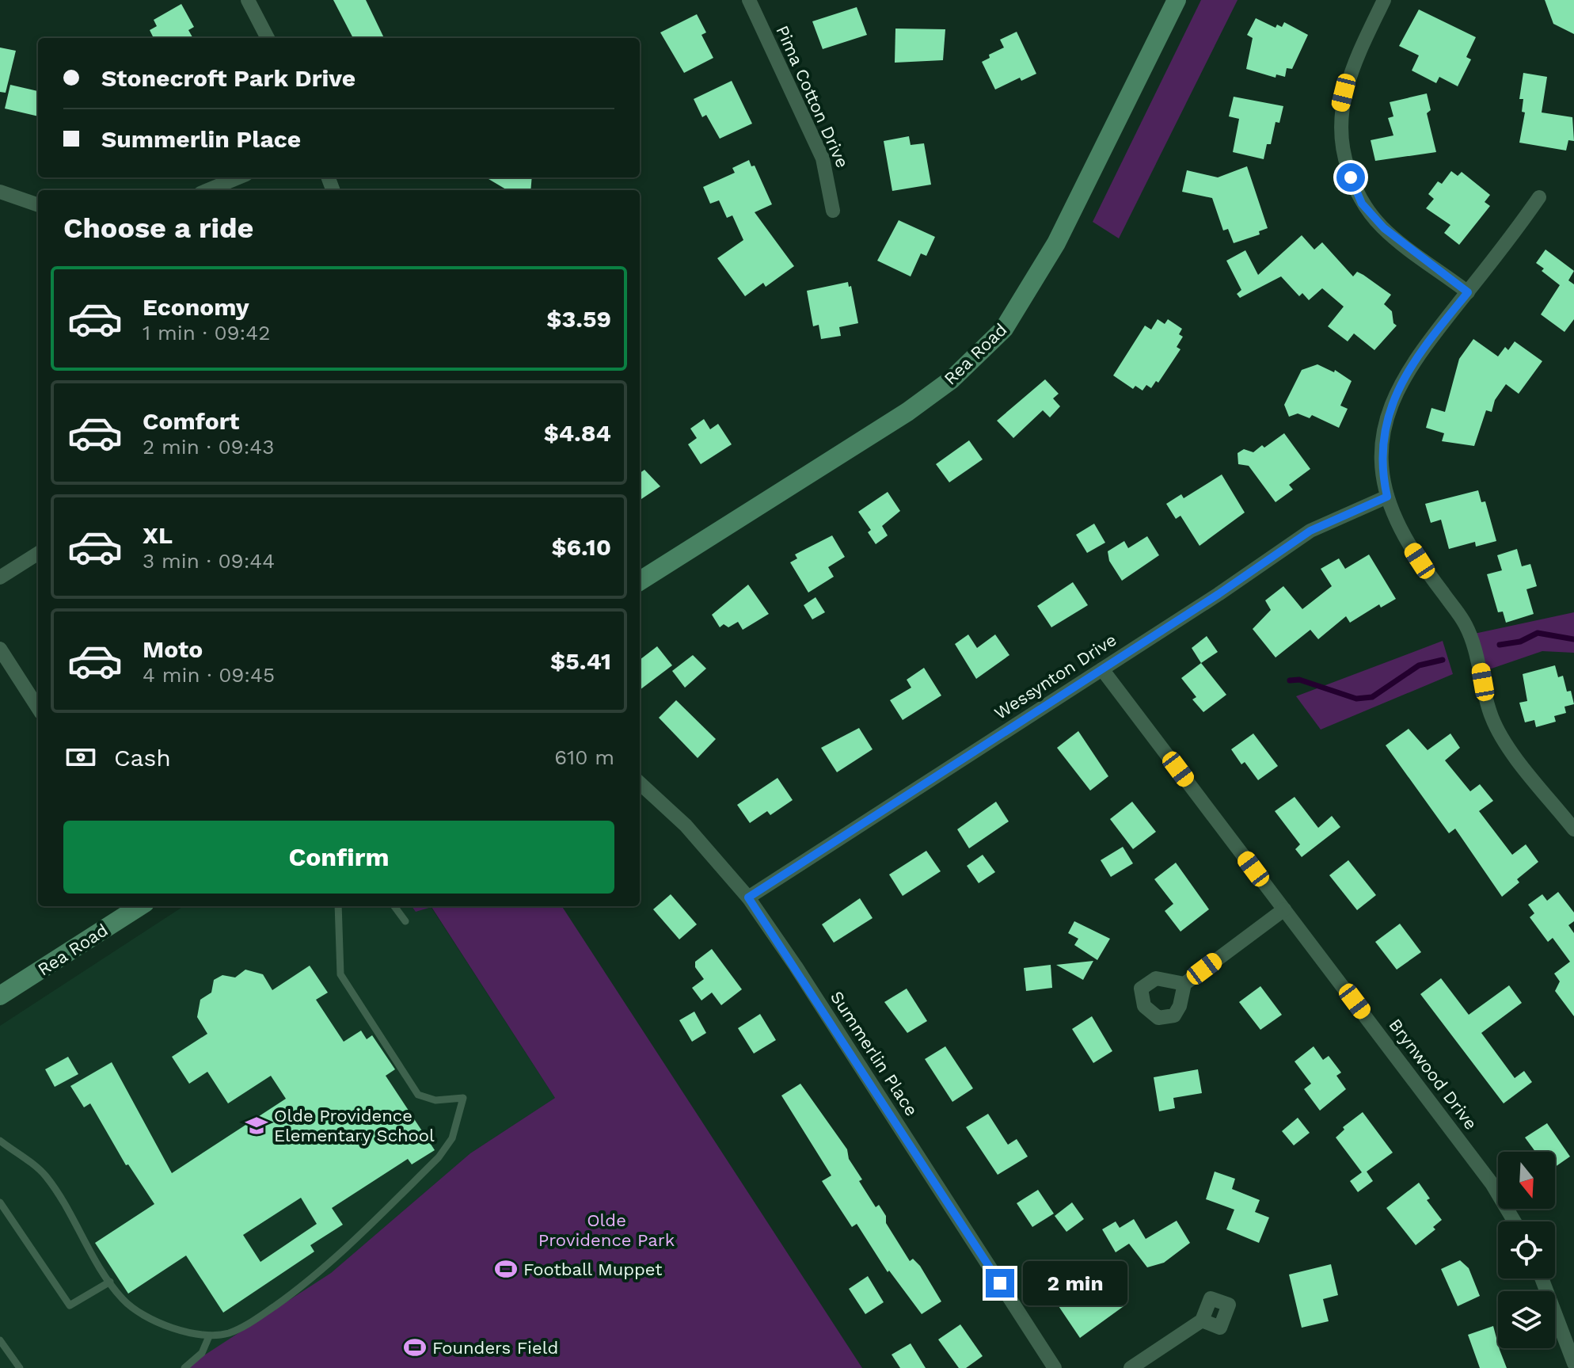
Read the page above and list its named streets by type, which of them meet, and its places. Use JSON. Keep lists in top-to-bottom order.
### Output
{
  "streets": {
    "main road": ["Rea Road"],
    "street": [
      "Pima Cotton Drive",
      "Wessynton Drive",
      "Summerlin Place",
      "Brynwood Drive"
    ]
  },
  "crossings": [
    ["Wessynton Drive", "Summerlin Place"],
    ["Wessynton Drive", "Brynwood Drive"]
  ],
  "parks": ["Olde Providence Park"],
  "places": {
    "school or university": ["Olde Providence Elementary School"],
    "sports": ["Football Muppet", "Founders Field"]
  },
  "north": "bottom",
  "page": {
    "banner": ["Stonecroft Park Drive", "Summerlin Place"],
    "heading": "Choose a ride",
    "list": [
      {
        "name": "Economy",
        "note": "1 min · 09:42",
        "value": "$3.59"
      },
      {
        "name": "Comfort",
        "note": "2 min · 09:43",
        "value": "$4.84"
      },
      {
        "name": "XL",
        "note": "3 min · 09:44",
        "value": "$6.10"
      },
      {
        "name": "Moto",
        "note": "4 min · 09:45",
        "value": "$5.41"
      }
    ],
    "pay": ["Cash", "610 m"],
    "buttons": "Confirm",
    "bubble": "2 min"
  }
}
